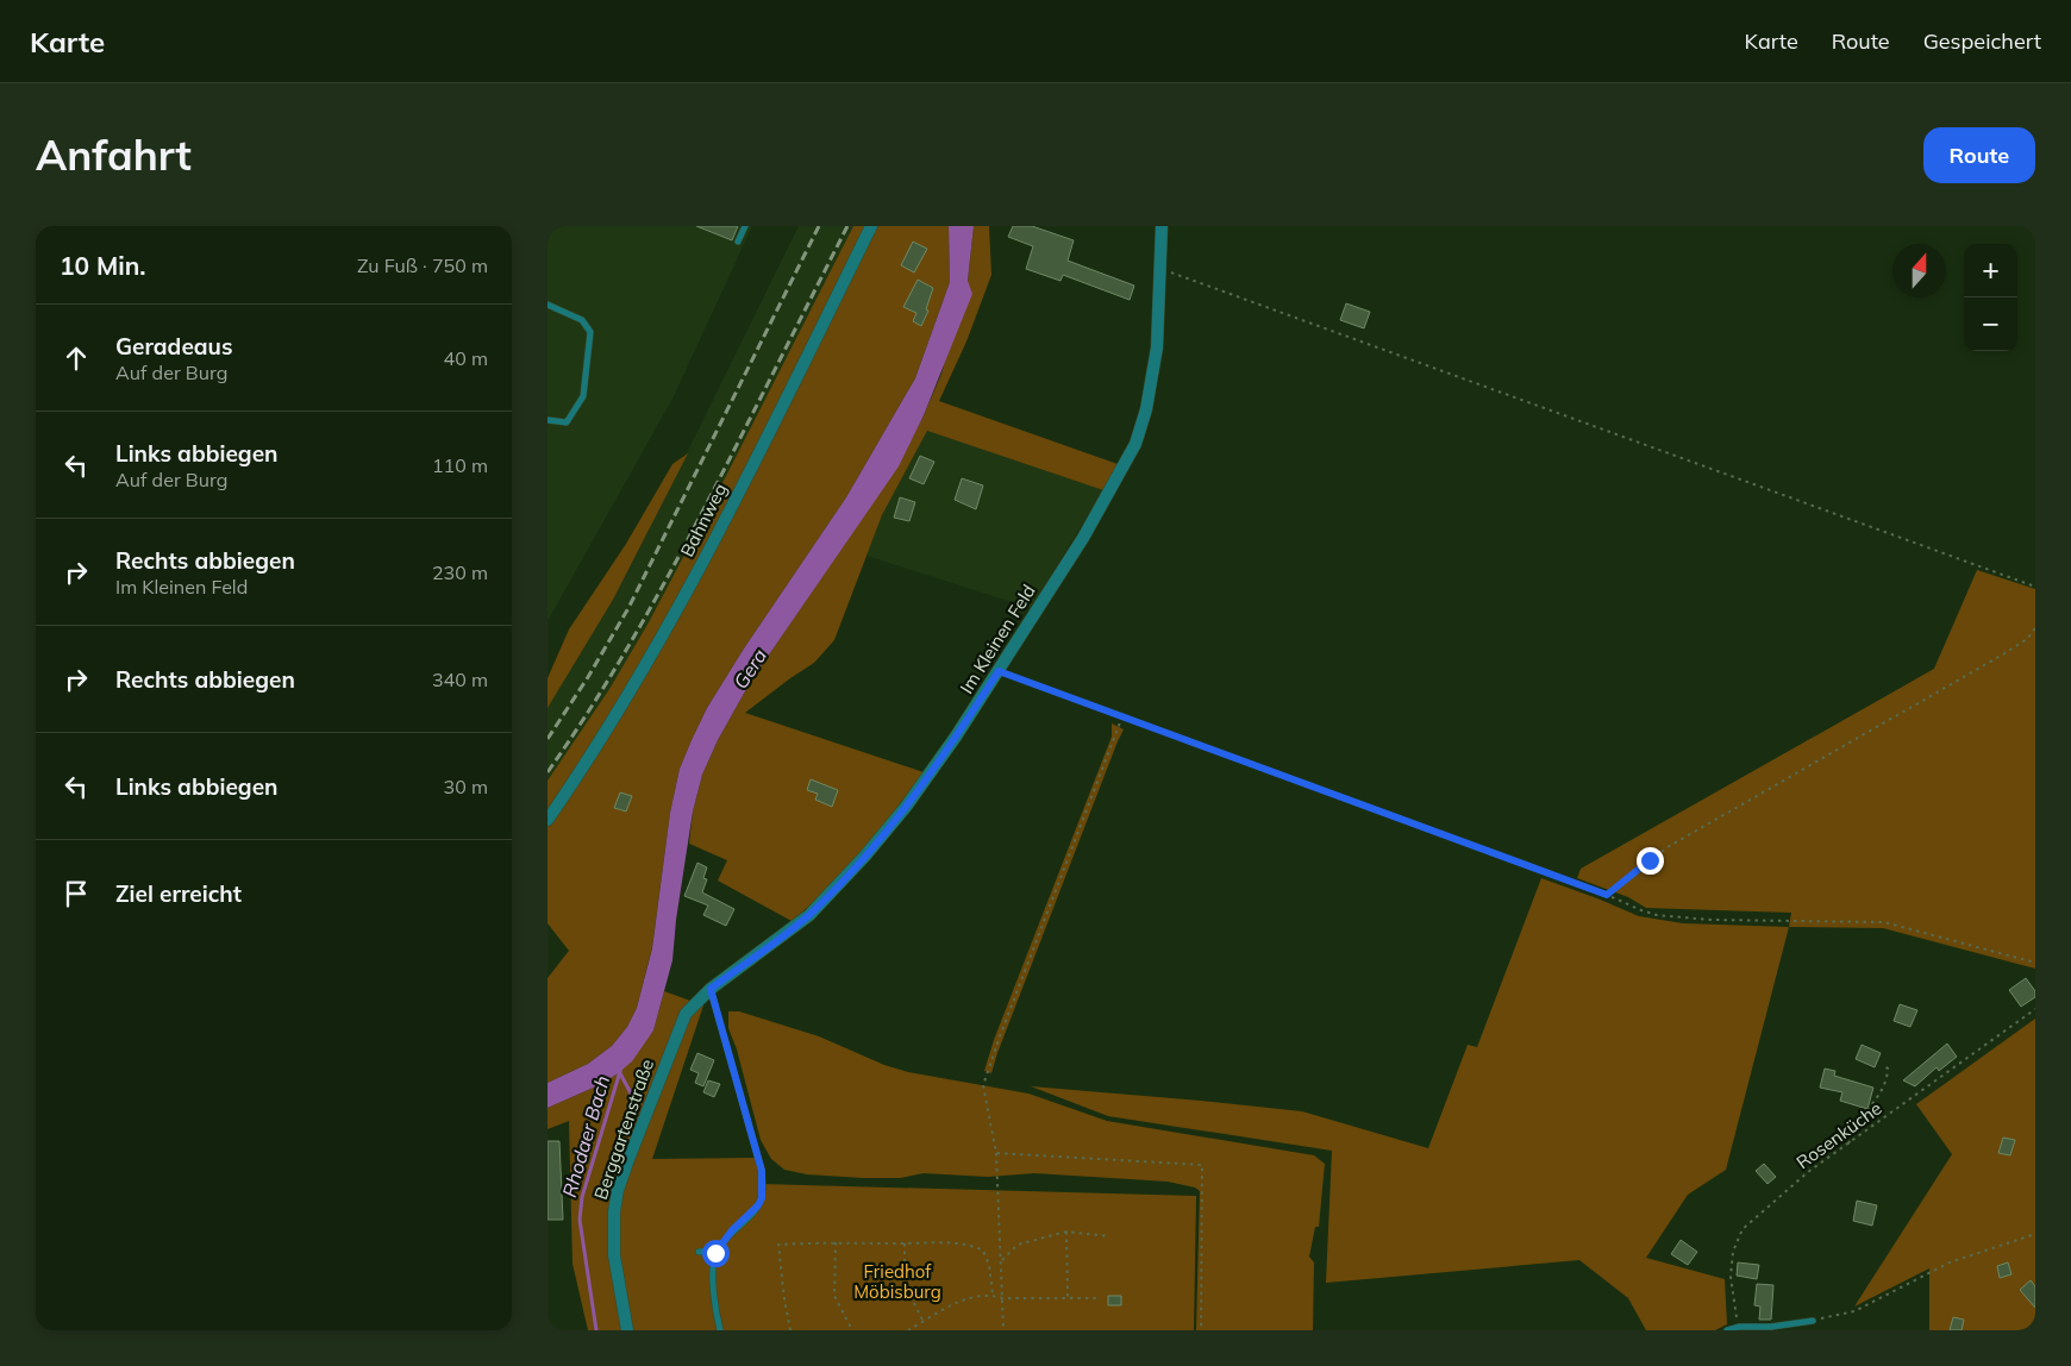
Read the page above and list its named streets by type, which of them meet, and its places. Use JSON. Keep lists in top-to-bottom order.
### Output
{
  "streets": {
    "street": ["Bahnweg", "Im Kleinen Feld", "Berggartenstraße"],
    "path": ["Rosenküche"]
  },
  "crossings": [
    ["Im Kleinen Feld", "Berggartenstraße"]
  ],
  "water": ["Gera", "Rhodaer Bach"],
  "parks": ["Friedhof Möbisburg"],
  "north": "top",
  "page": {
    "header": "Karte",
    "nav": ["Karte", "Route", "Gespeichert"],
    "buttons": "Route",
    "title": "Anfahrt",
    "heading": ["10 Min.", "Zu Fuß · 750 m"],
    "map_buttons": ["+", "−"],
    "list": [
      ["Geradeaus", "Auf der Burg", "40 m"],
      ["Links abbiegen", "Auf der Burg", "110 m"],
      ["Rechts abbiegen", "Im Kleinen Feld", "230 m"],
      ["Rechts abbiegen", "340 m"],
      ["Links abbiegen", "30 m"],
      "Ziel erreicht"
    ]
  }
}
